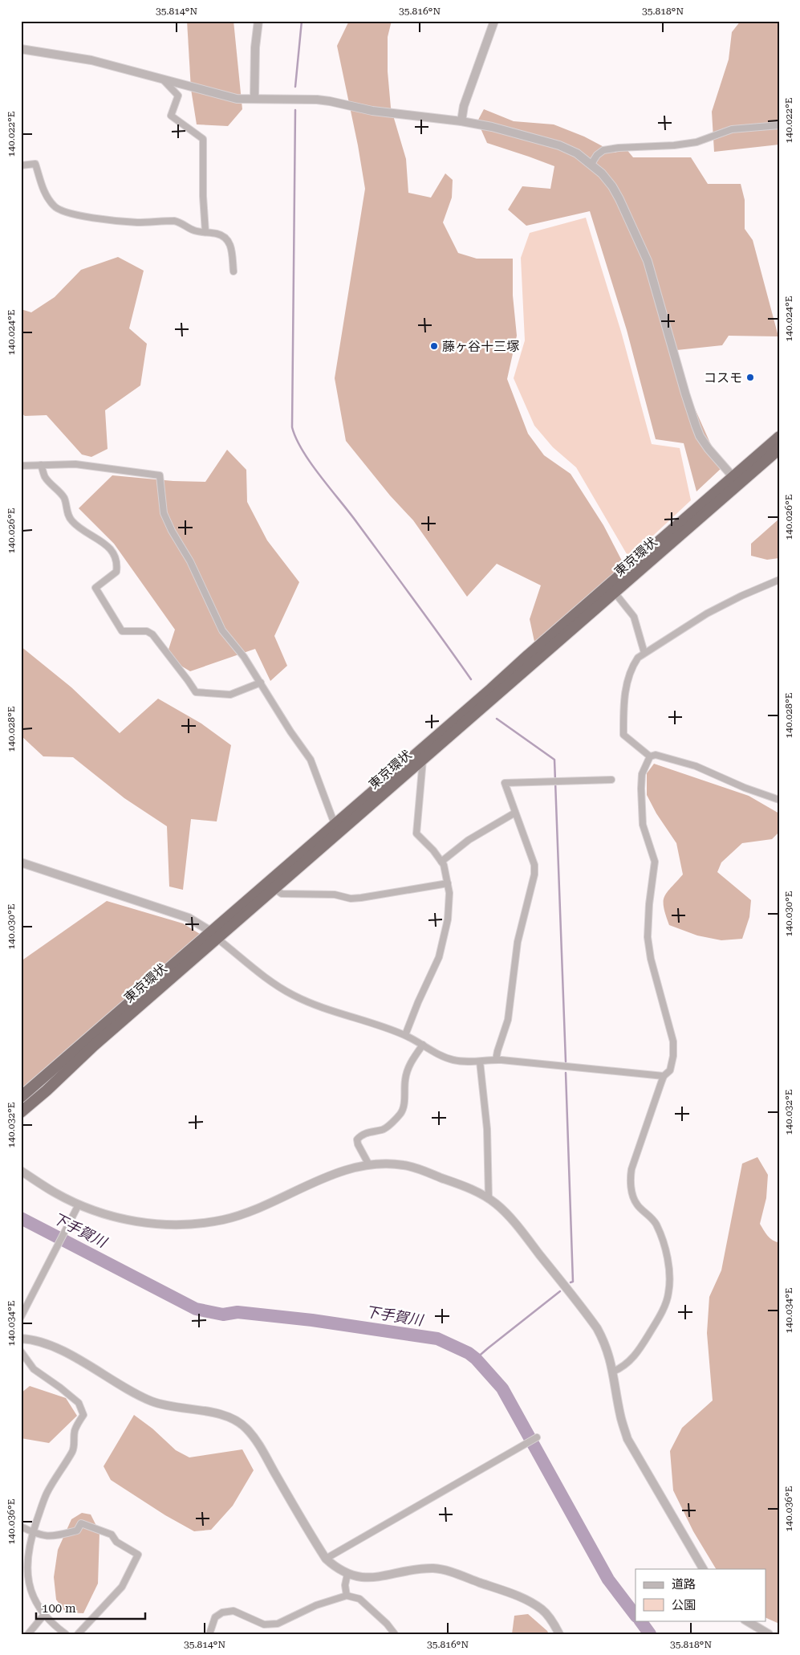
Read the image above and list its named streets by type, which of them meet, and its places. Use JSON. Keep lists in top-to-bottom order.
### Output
{
  "streets": {
    "highway": ["東京環状"]
  },
  "water": ["下手賀川"],
  "places": ["藤ヶ谷十三塚", "コスモ"],
  "legend": ["道路", "公園"],
  "scale_bar": "100 m",
  "coordinates": [
    "35.814°N",
    "35.816°N",
    "35.818°N",
    "140.022°E",
    "140.024°E",
    "140.026°E",
    "140.028°E",
    "140.030°E",
    "140.032°E",
    "140.034°E",
    "140.036°E"
  ]
}
